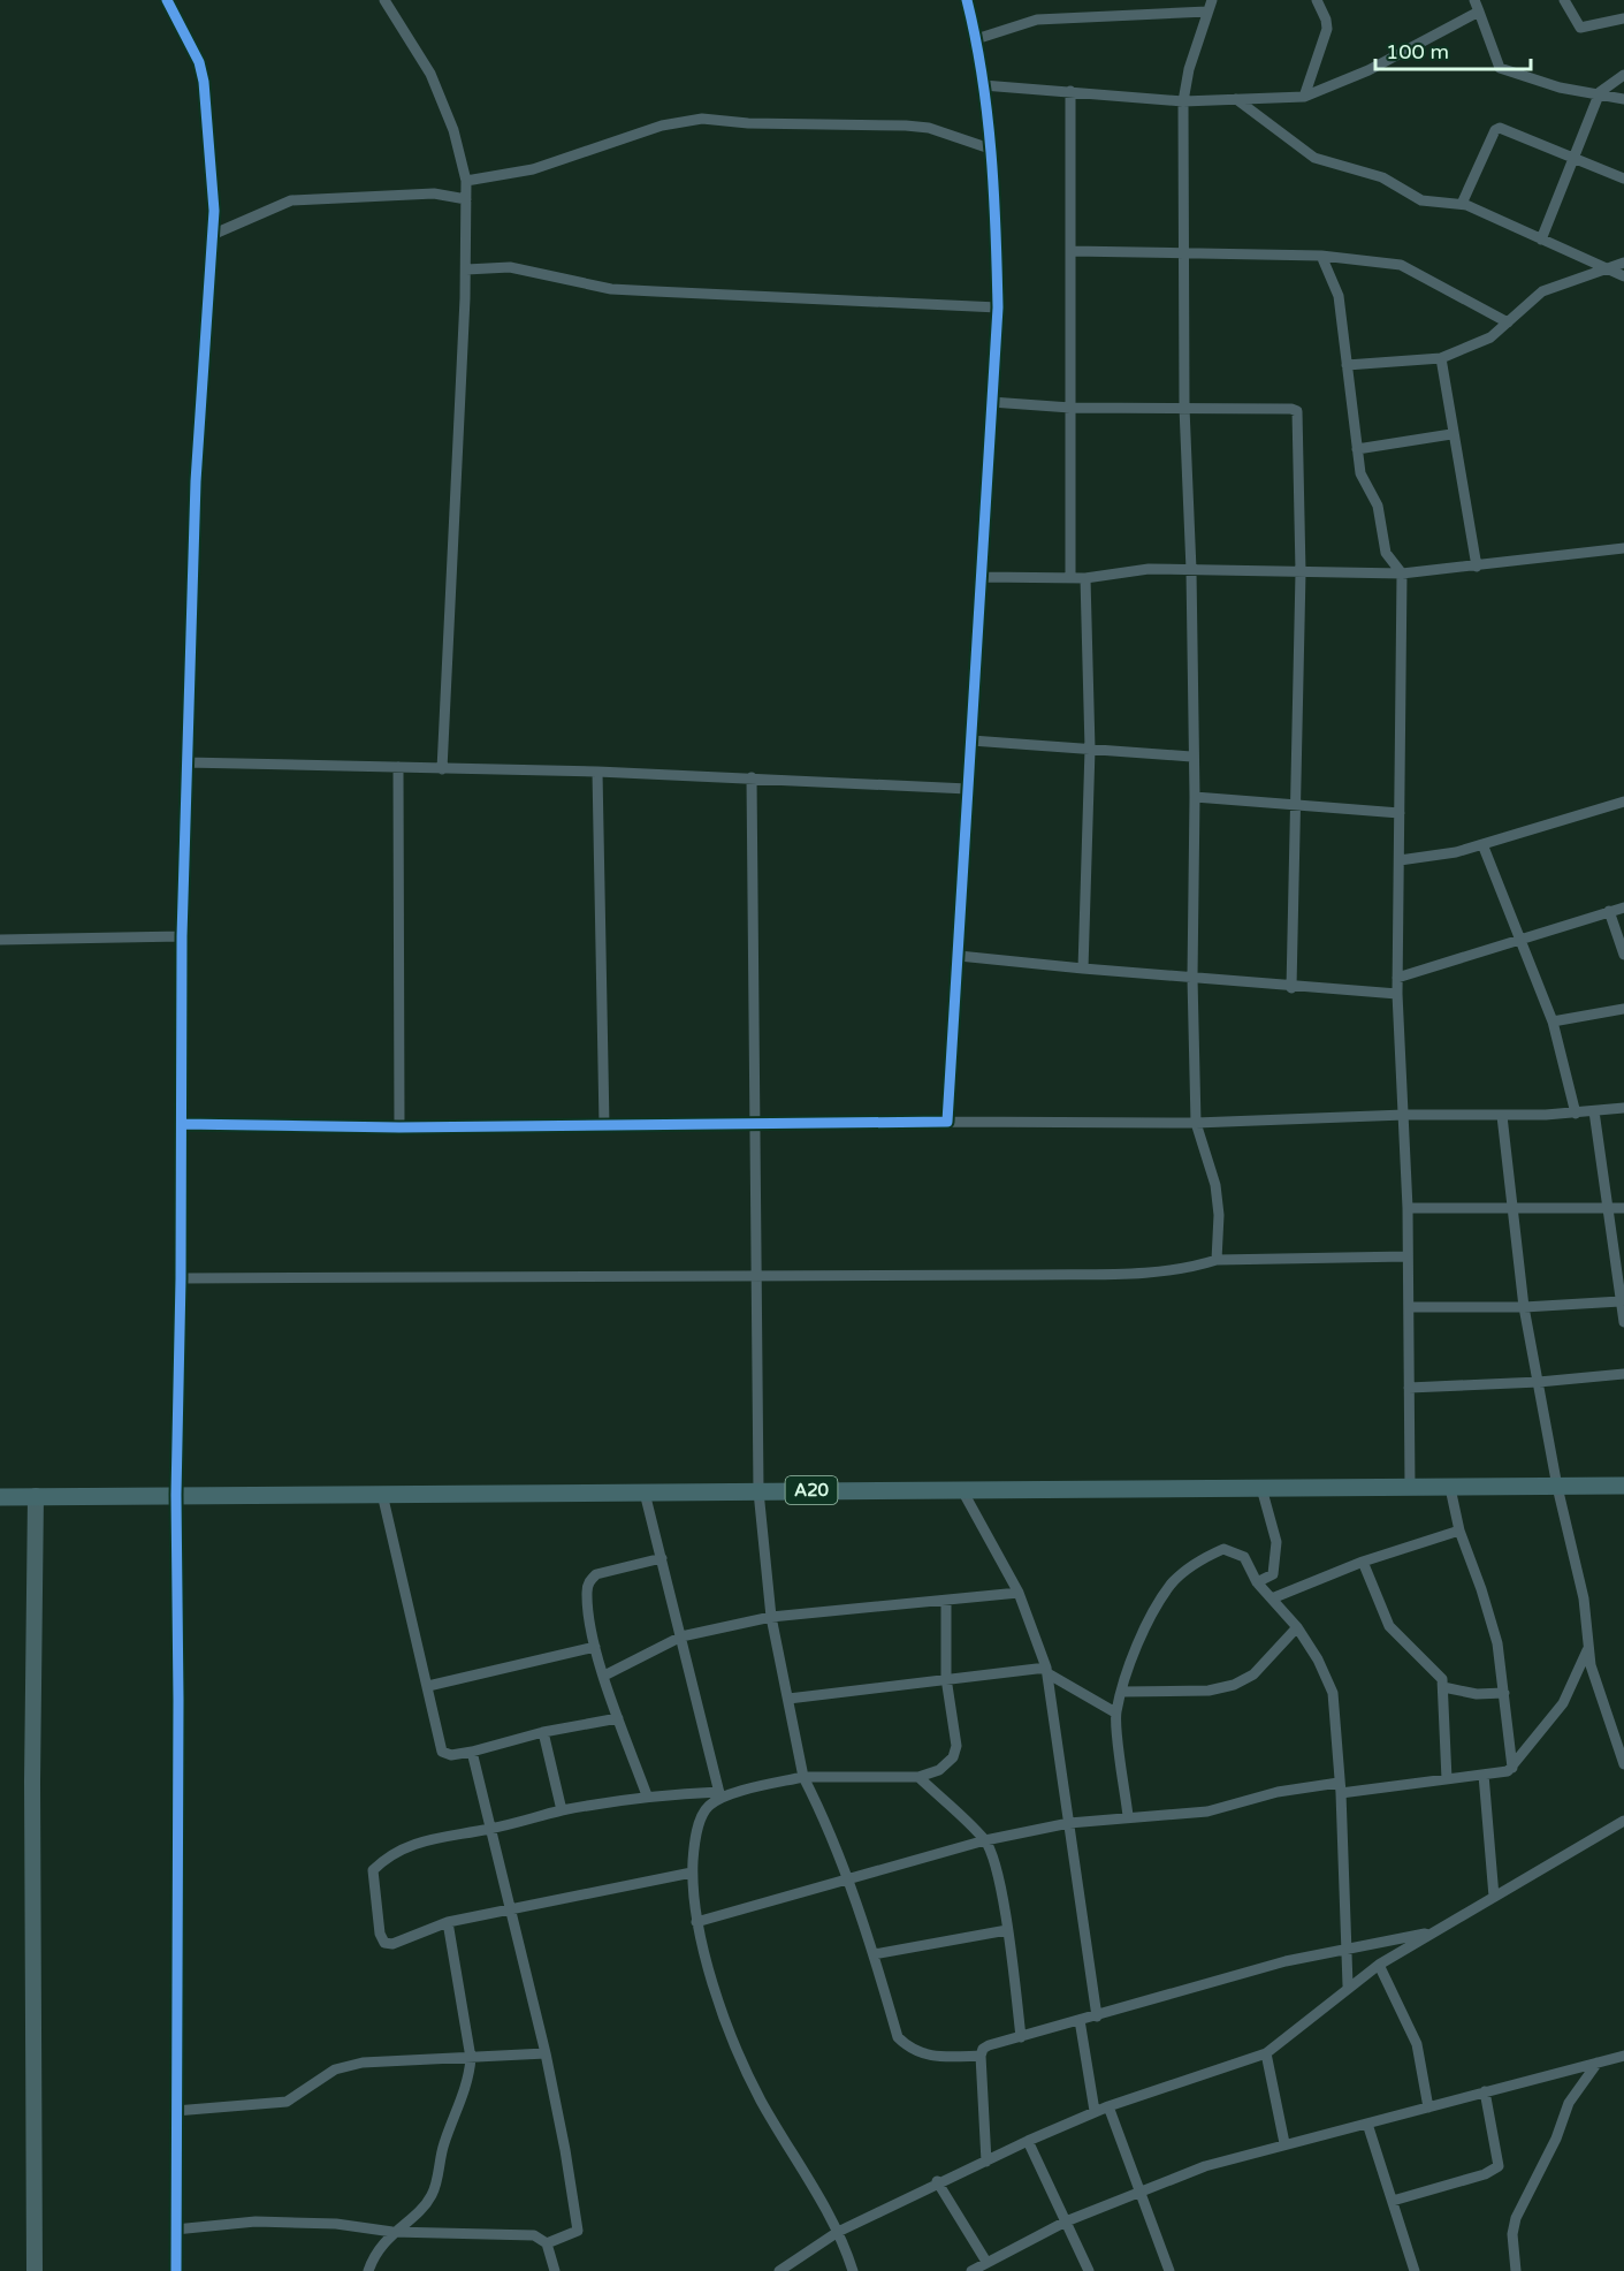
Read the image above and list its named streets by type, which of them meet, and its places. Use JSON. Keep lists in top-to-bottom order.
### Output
{
  "streets": {
    "main road": ["A20"]
  },
  "scale_bar": "100 m"
}
